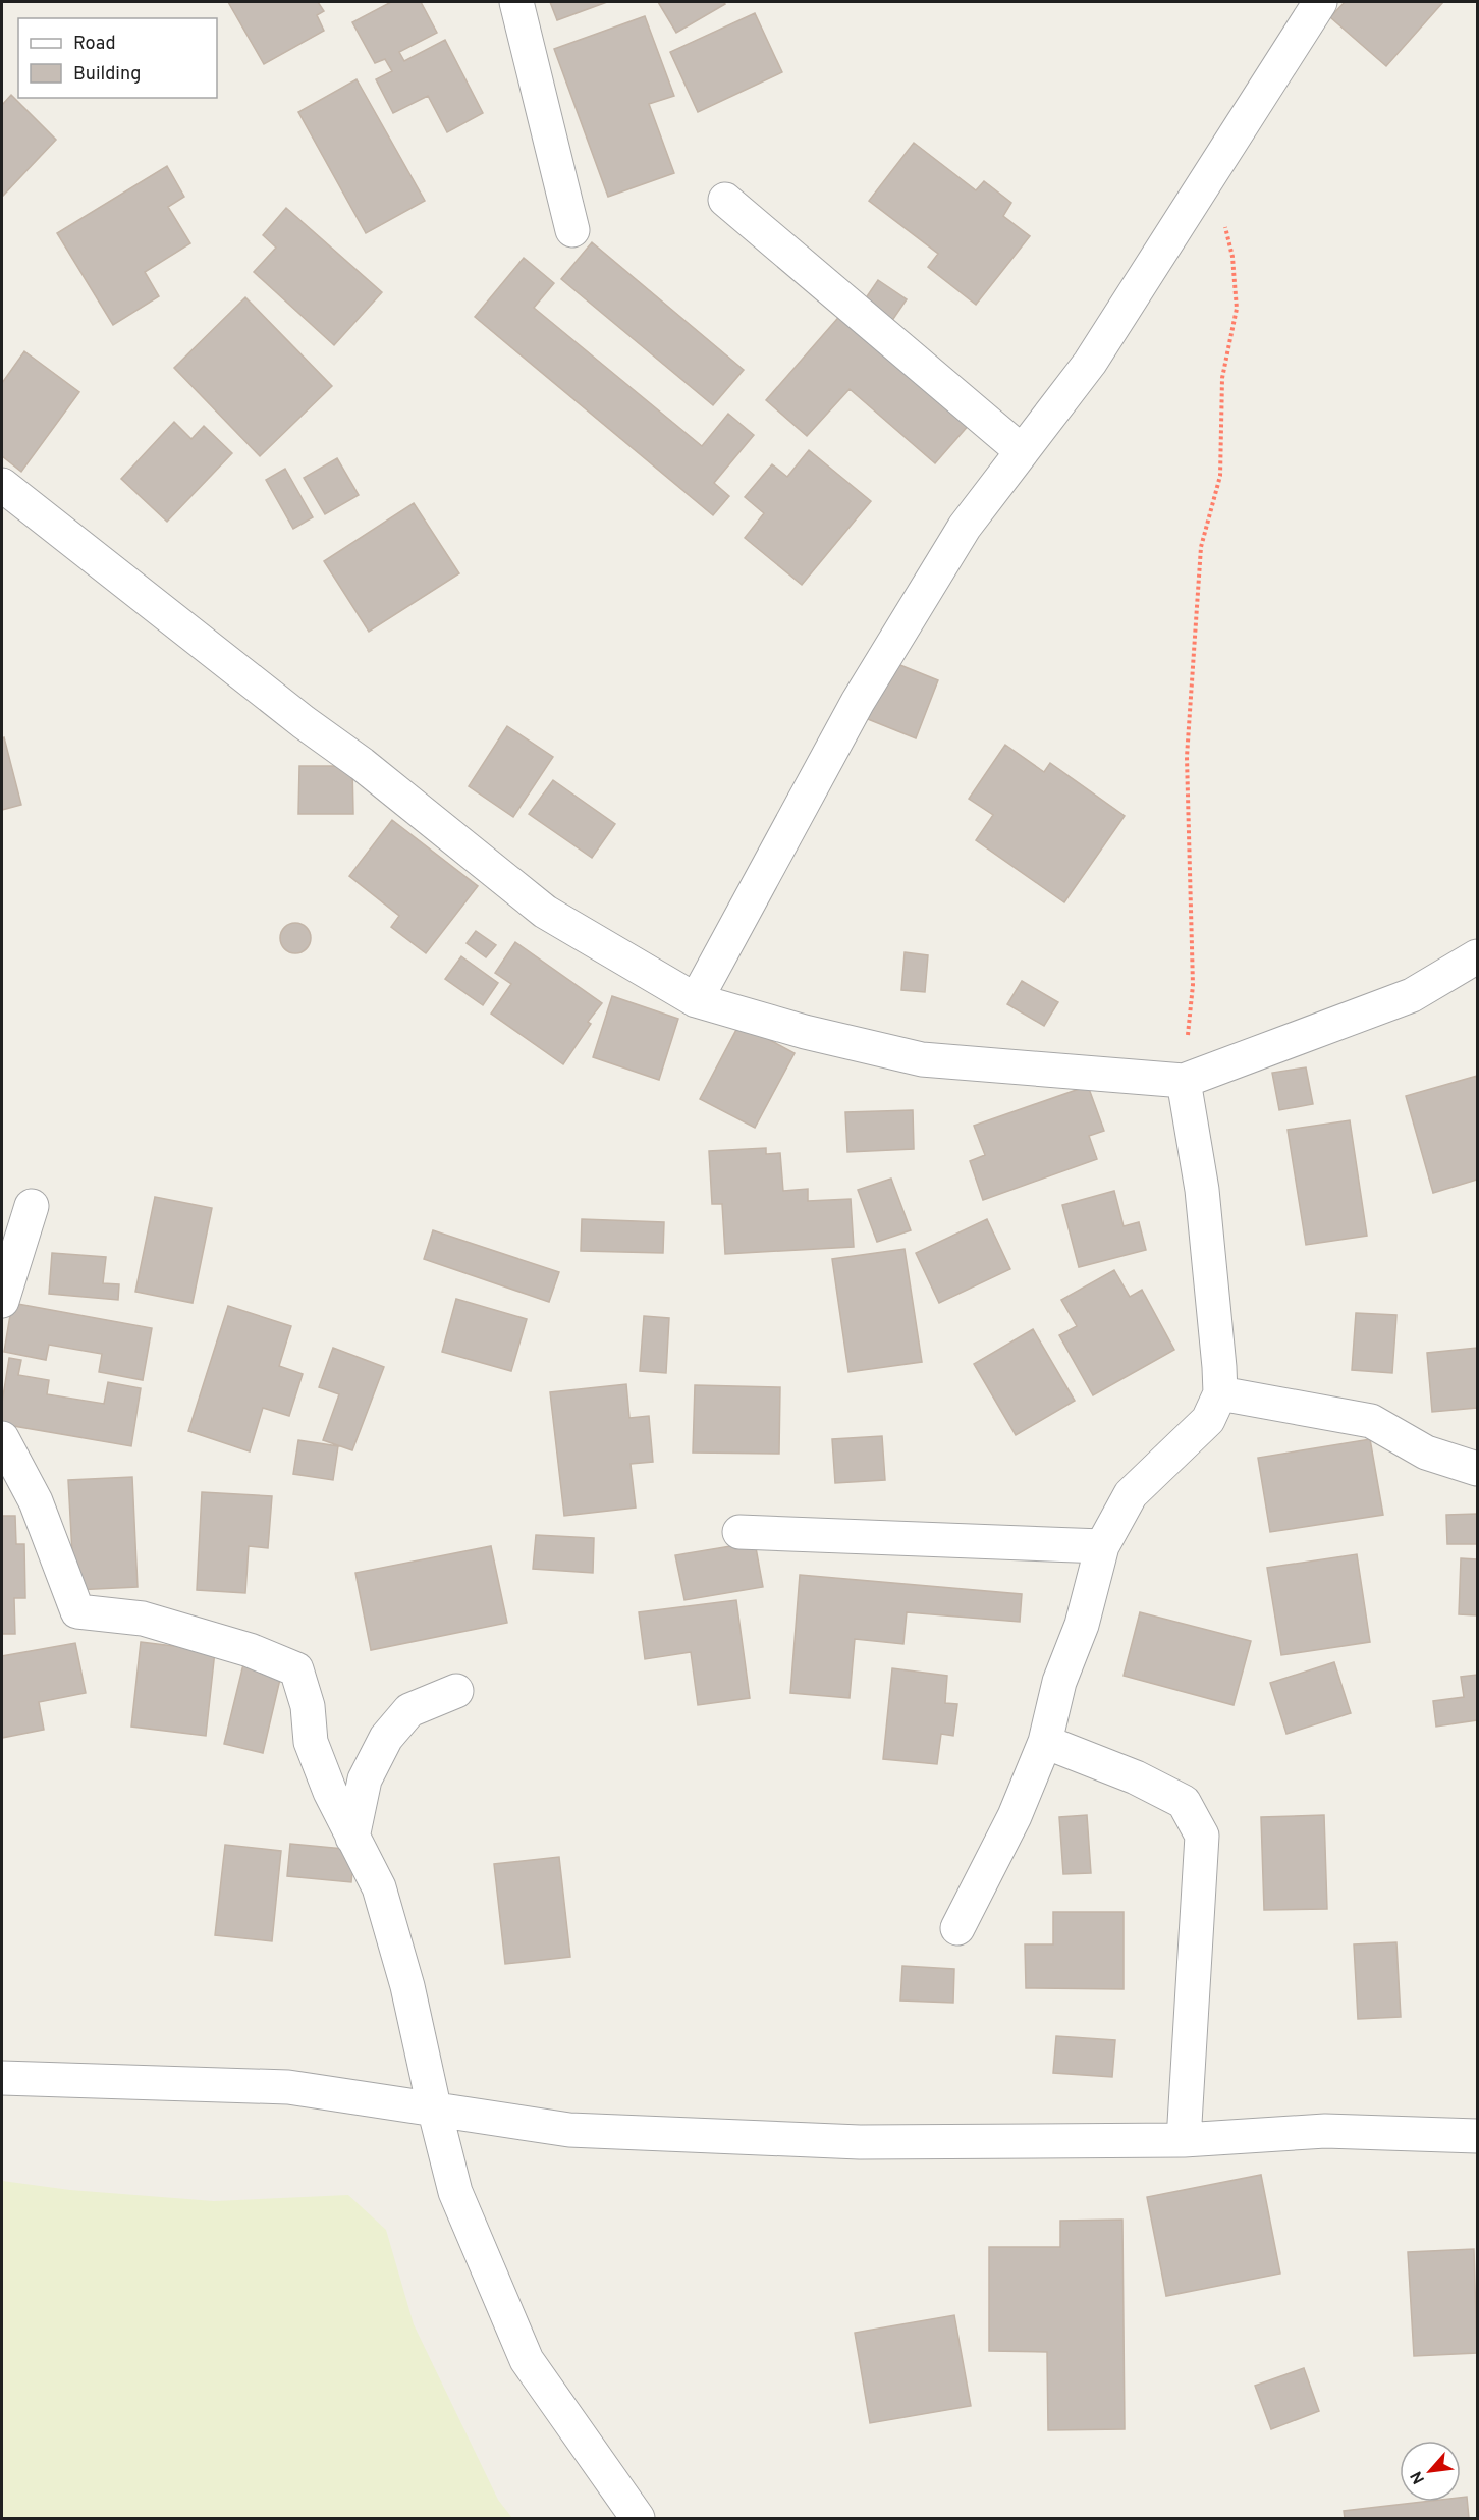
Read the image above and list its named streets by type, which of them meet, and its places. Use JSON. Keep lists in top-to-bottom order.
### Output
{
  "legend": ["Road", "Building"],
  "north": "bottom left"
}
